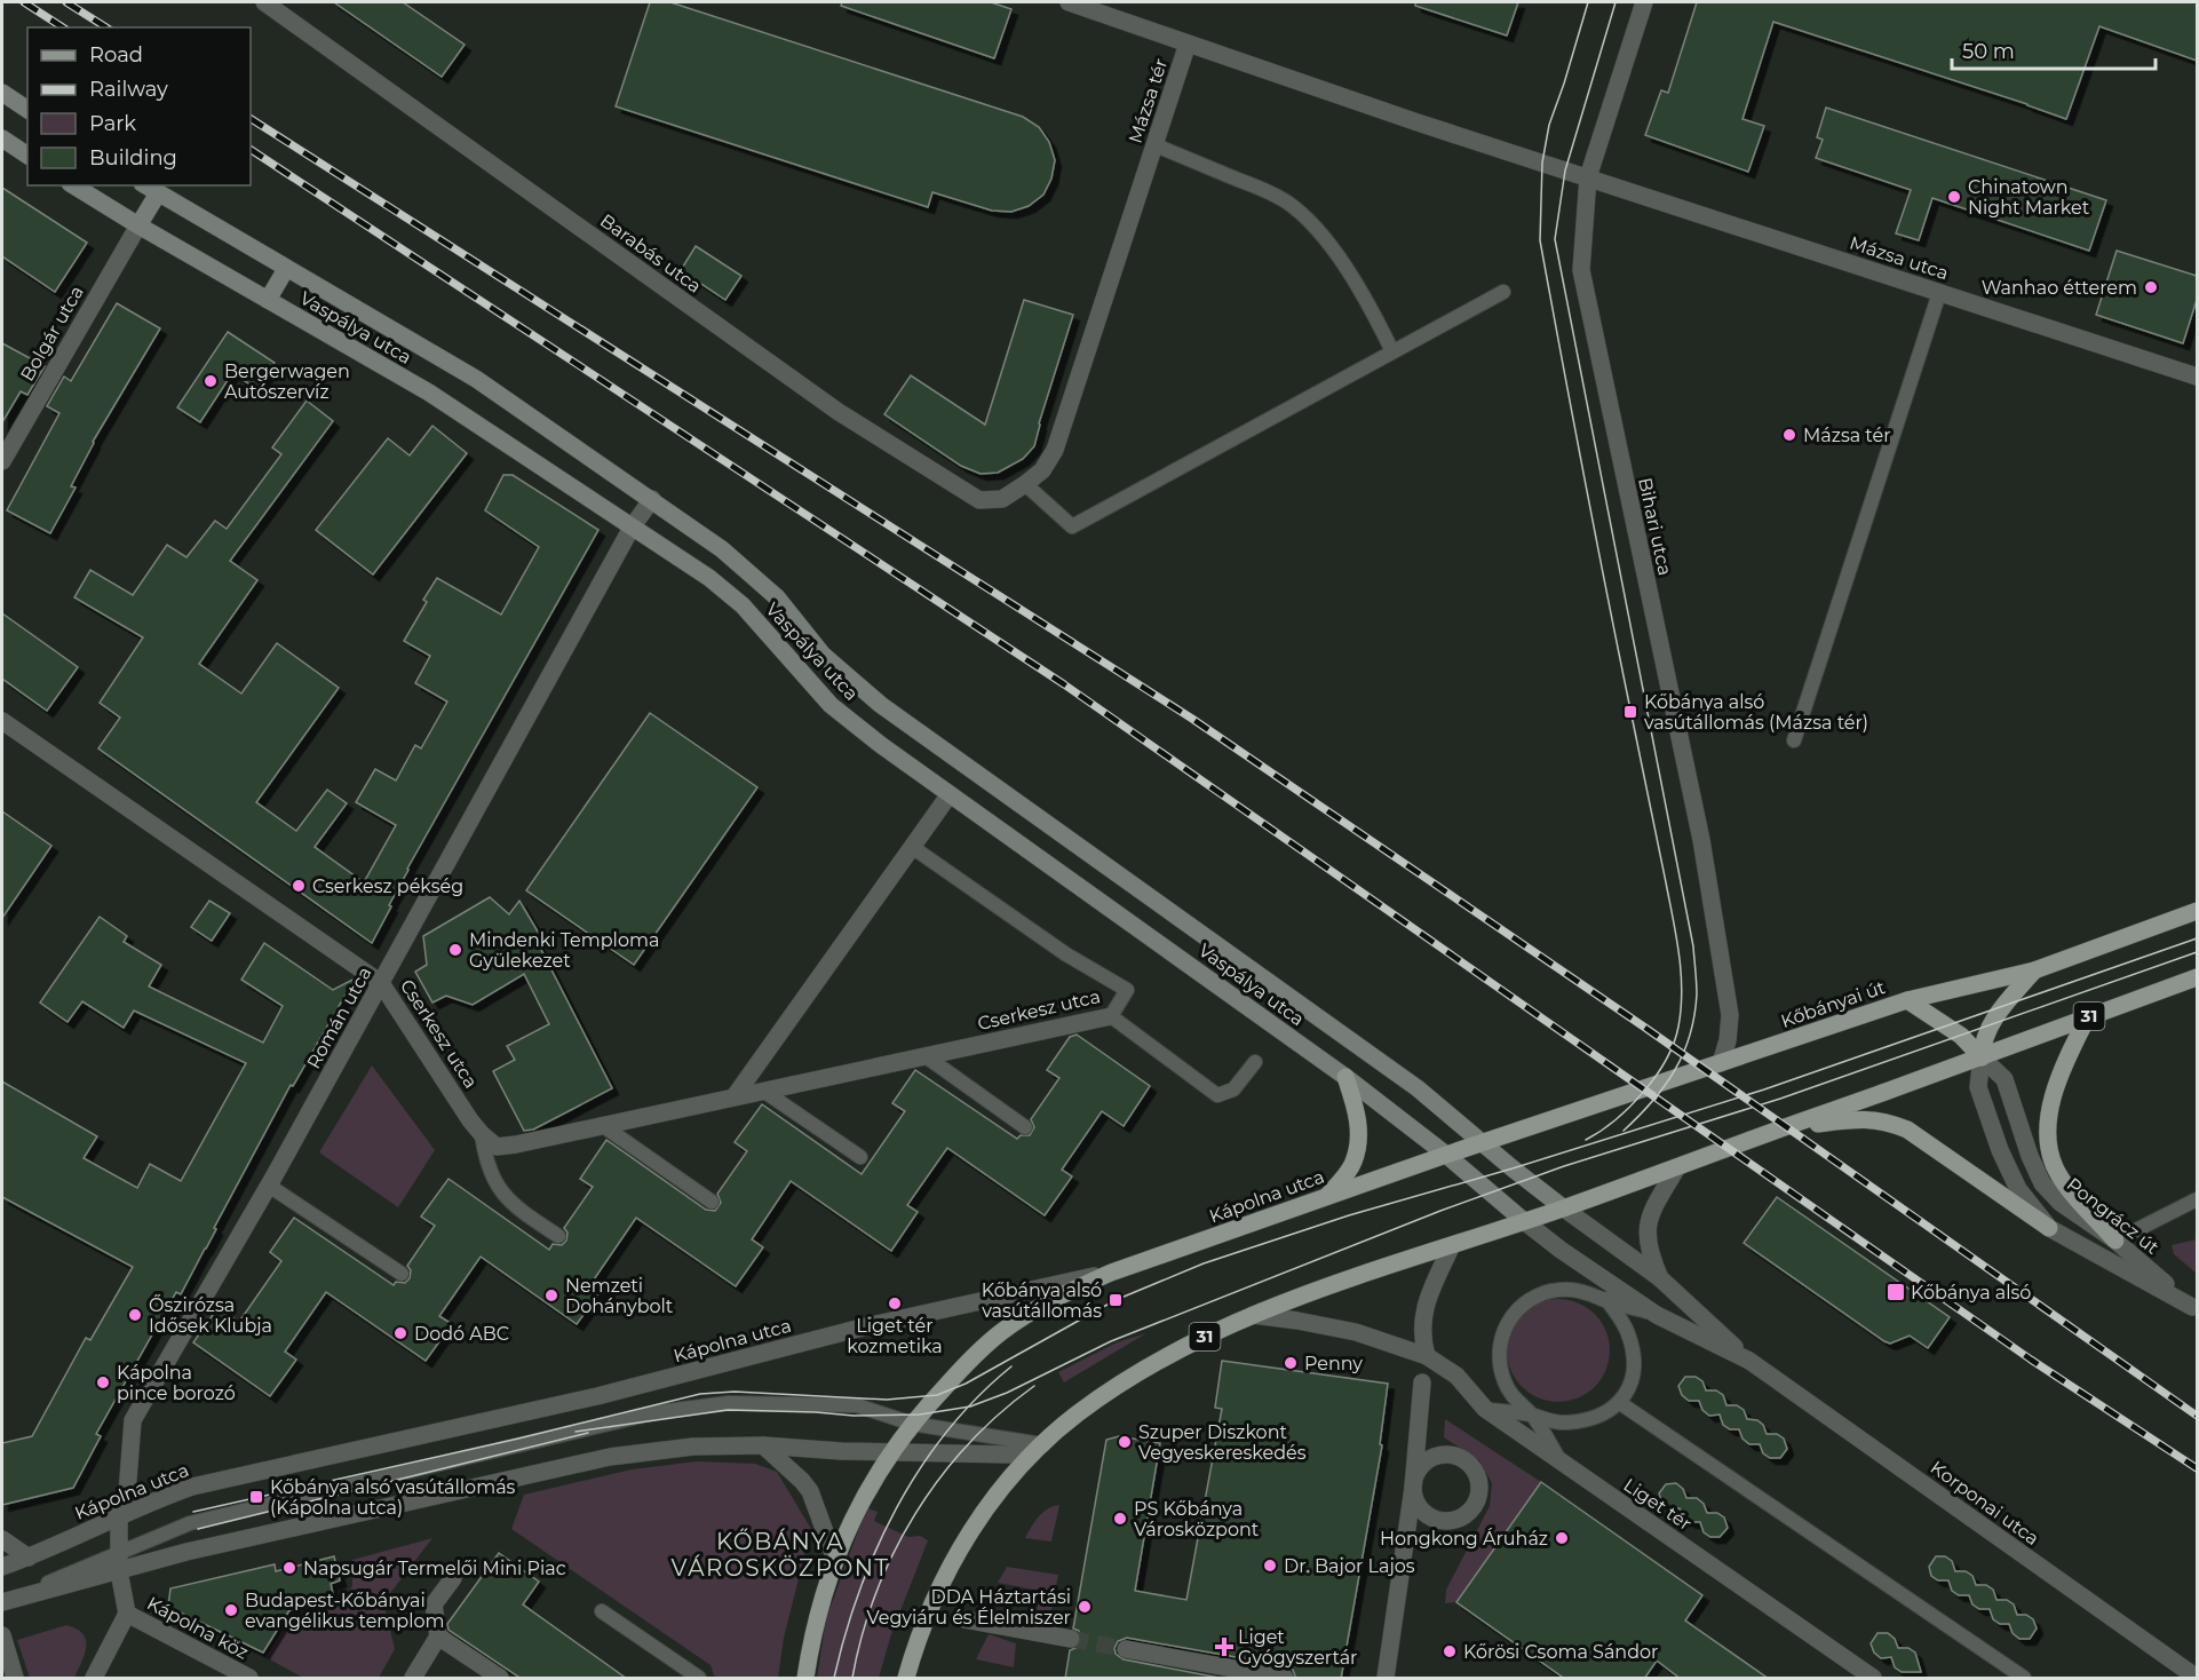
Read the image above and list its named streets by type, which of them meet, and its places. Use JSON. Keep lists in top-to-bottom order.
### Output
{
  "streets": {
    "main road": [
      "Vaspálya utca",
      "Kőbányai út",
      "31",
      "Kápolna utca"
    ],
    "street": [
      "Mázsa tér",
      "Barabás utca",
      "Mázsa utca",
      "Bolgár utca",
      "Bihari utca",
      "Cserkesz utca",
      "Román utca",
      "Pongrácz út",
      "Korponai utca",
      "Liget tér",
      "Kápolna köz"
    ]
  },
  "crossings": [
    ["Mázsa tér", "Barabás utca"],
    ["Mázsa tér", "Mázsa utca"],
    ["Mázsa tér", "Bihari utca"],
    ["Mázsa utca", "Bihari utca"],
    ["Vaspálya utca", "Bolgár utca"],
    ["Vaspálya utca", "Kőbányai út"],
    ["Vaspálya utca", "31"],
    ["Vaspálya utca", "Román utca"],
    ["Vaspálya utca", "Kápolna utca"],
    ["Vaspálya utca", "Korponai utca"],
    ["Bihari utca", "Kőbányai út"],
    ["Kőbányai út", "Kápolna utca"],
    ["Cserkesz utca", "Román utca"],
    ["31", "Pongrácz út"],
    ["31", "Korponai utca"],
    ["31", "Liget tér"],
    ["Román utca", "Kápolna utca"],
    ["Román utca", "Kápolna köz"]
  ],
  "districts": ["KŐBÁNYA VÁROSKÖZPONT"],
  "places": {
    "other": [
      "Chinatown Night Market",
      "Wanhao étterem",
      "Bergerwagen Autószervíz",
      "Mázsa tér",
      "Cserkesz pékség",
      "Mindenki Temploma Gyülekezet",
      "Nemzeti Dohánybolt",
      "Liget tér kozmetika",
      "Őszirózsa Idősek Klubja",
      "Dodó ABC",
      "Penny",
      "Kápolna pince borozó",
      "Szuper Diszkont Vegyeskereskedés",
      "PS Kőbánya Városközpont",
      "Hongkong Áruház",
      "Dr. Bajor Lajos",
      "Napsugár Termelői Mini Piac",
      "DDA Háztartási Vegyiáru és Élelmiszer",
      "Budapest-Kőbányai evangélikus templom",
      "Kőrösi Csoma Sándor"
    ],
    "transit": [
      "Kőbánya alsó vasútállomás (Mázsa tér)",
      "Kőbánya alsó",
      "Kőbánya alsó vasútállomás",
      "Kőbánya alsó vasútállomás (Kápolna utca)"
    ],
    "health": ["Liget Gyógyszertár"]
  },
  "legend": [
    "Road",
    "Railway",
    "Park",
    "Building"
  ],
  "scale_bar": "50 m"
}
